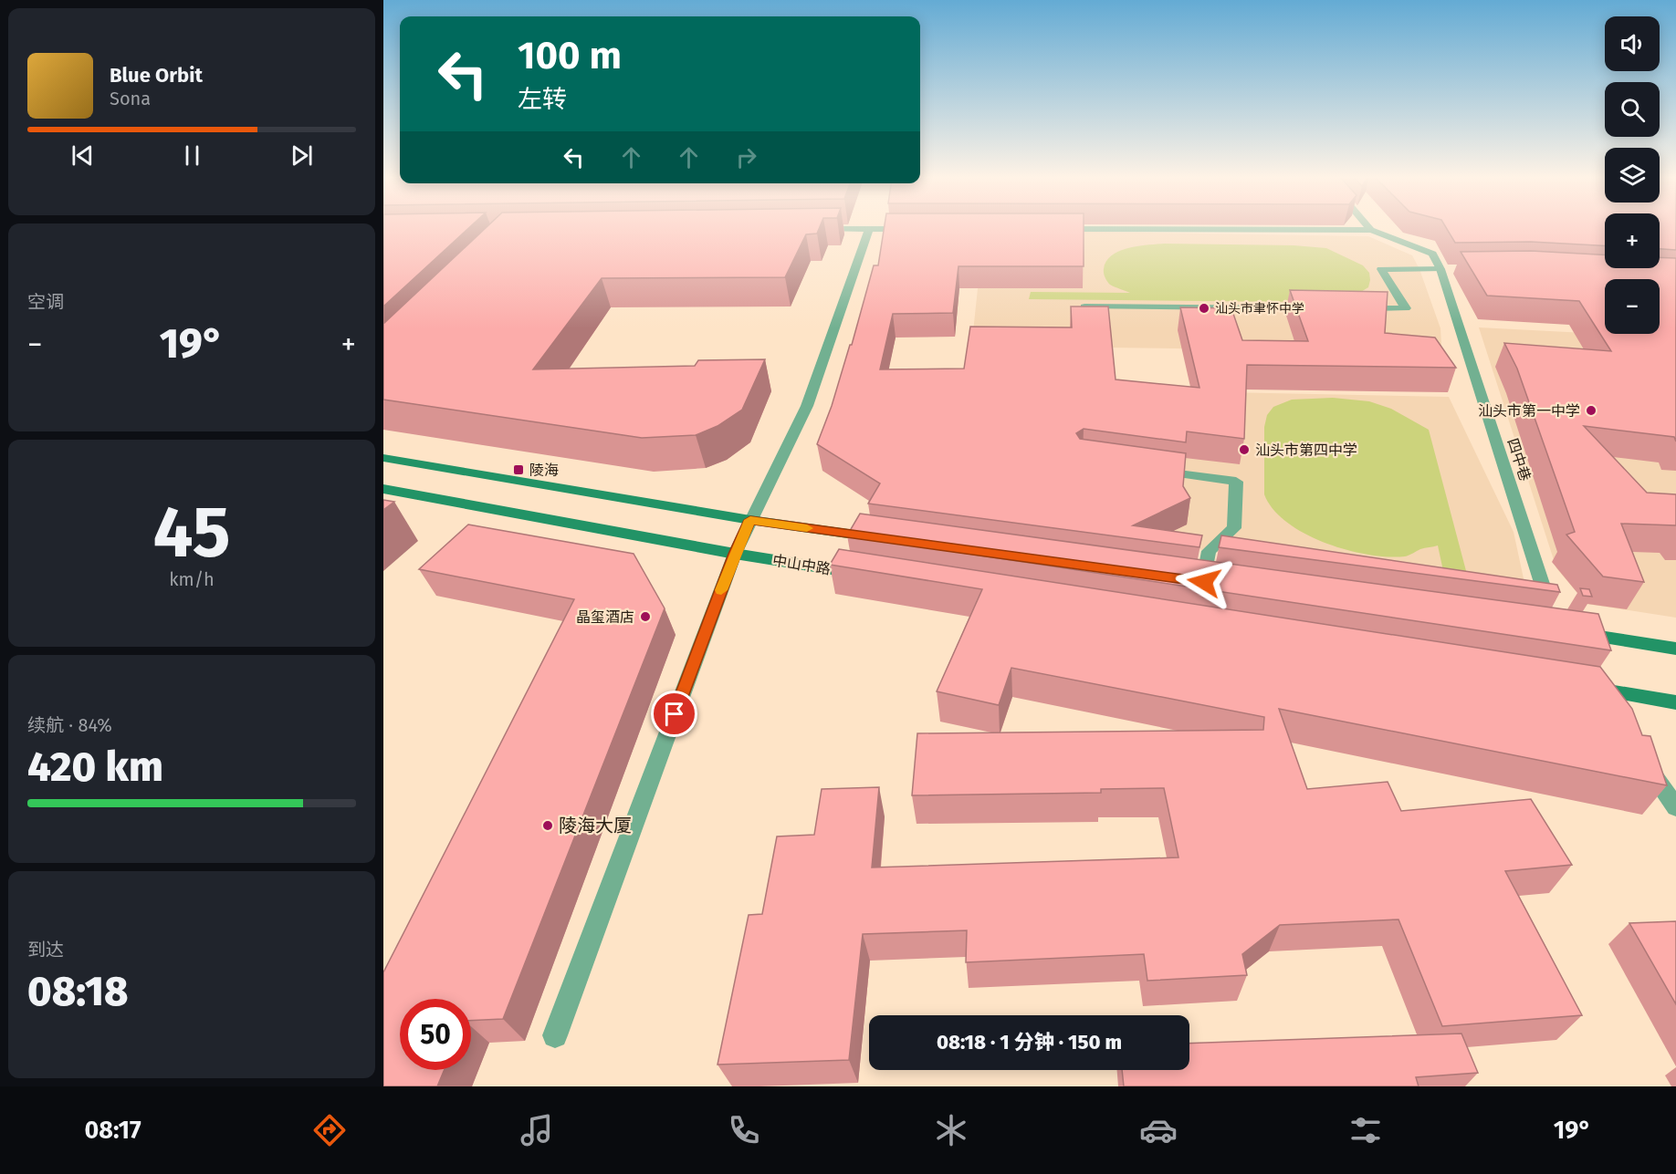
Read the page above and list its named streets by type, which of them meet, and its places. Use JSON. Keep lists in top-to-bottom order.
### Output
{
  "streets": {
    "main road": ["中山中路"],
    "street": ["四中巷"]
  },
  "places": {
    "other": [
      "汕头市聿怀中学",
      "汕头市第一中学",
      "汕头市第四中学",
      "晶玺酒店",
      "陵海大厦"
    ],
    "transit": ["陵海"]
  },
  "page": {
    "map_buttons": ["+", "−"],
    "turn": ["100 m", "左转"],
    "song": ["Blue Orbit", "Sona"],
    "tile": [
      "空调",
      ["45", "km/h"],
      ["续航 · 84%", "420 km"],
      ["到达", "08:18"]
    ],
    "heat": ["−", "19°", "+"],
    "limit": "50",
    "trip": "08:18 · 1 分钟 · 150 m",
    "tabs": ["08:17", "19°"]
  }
}
